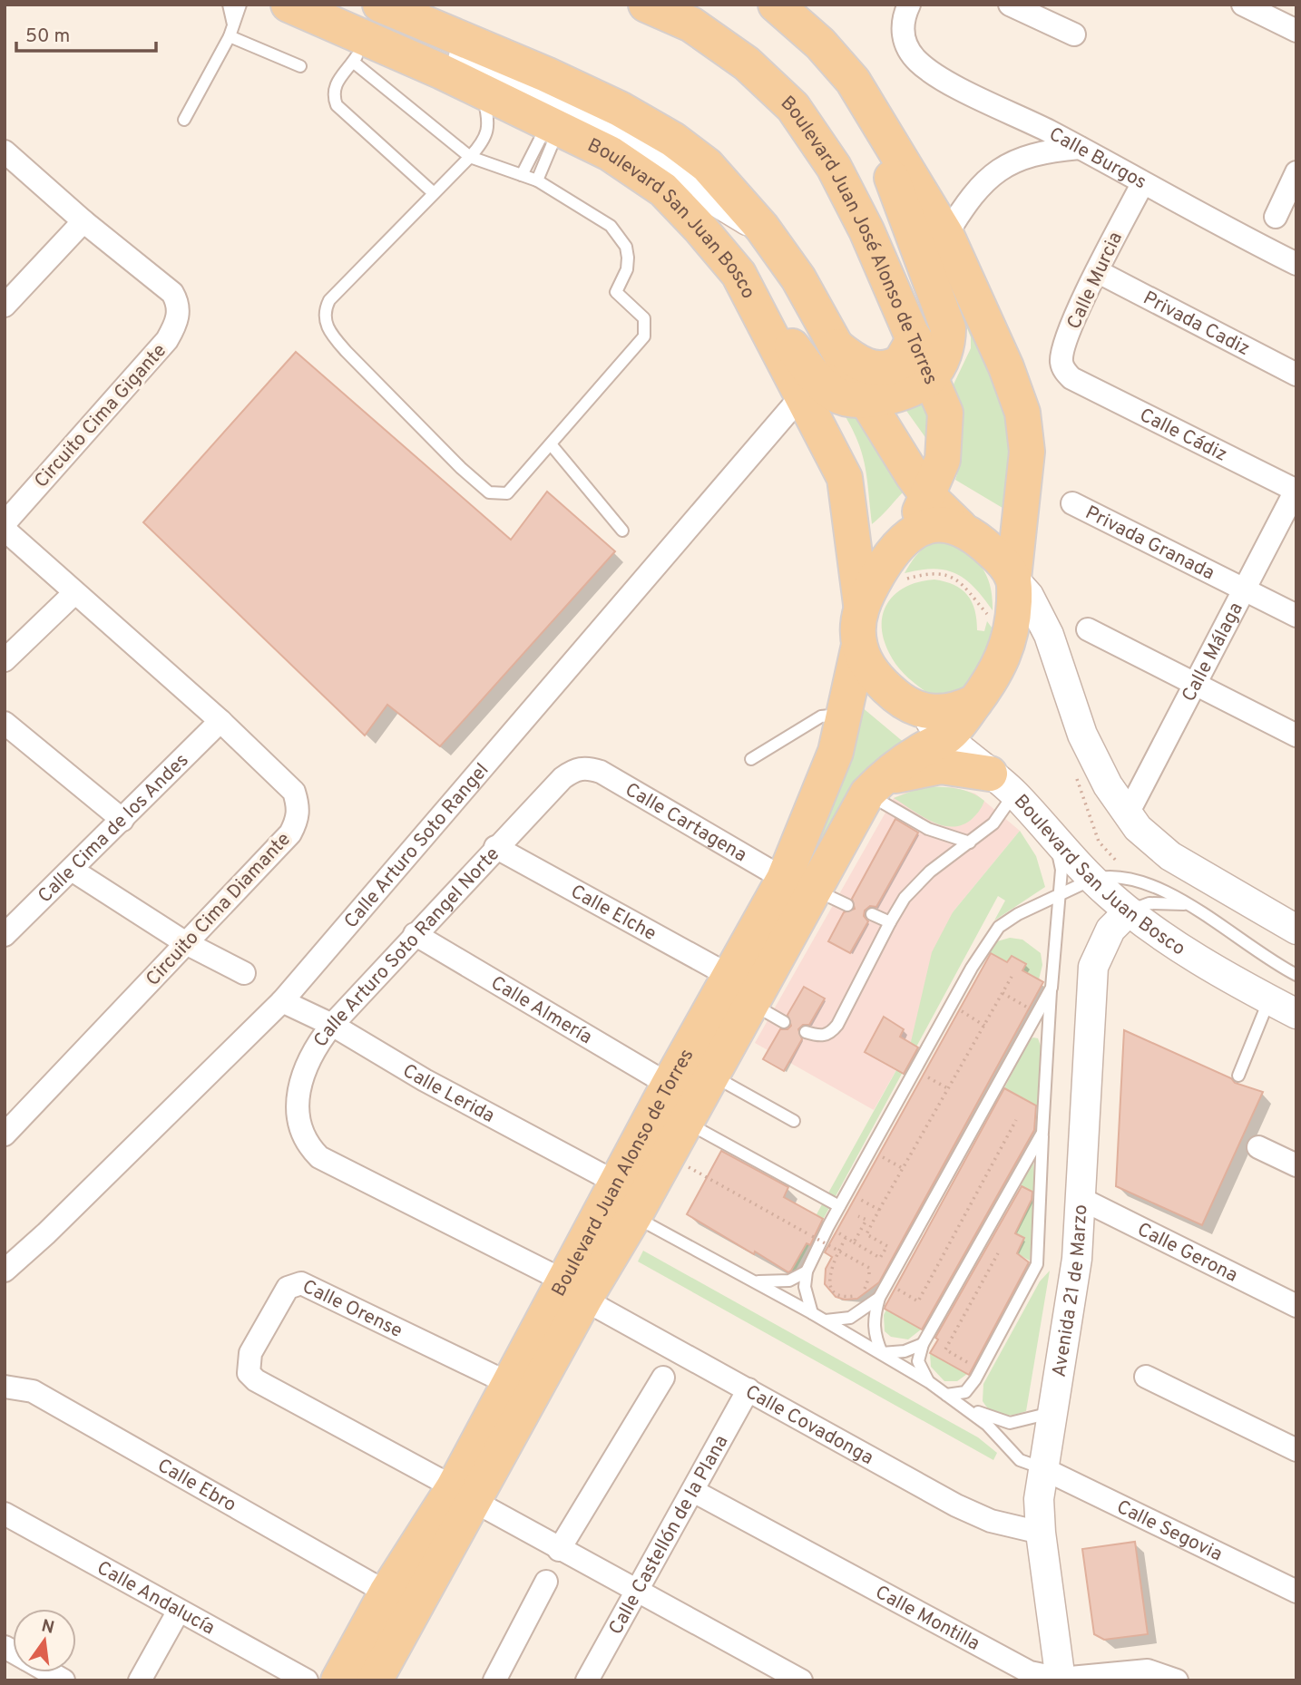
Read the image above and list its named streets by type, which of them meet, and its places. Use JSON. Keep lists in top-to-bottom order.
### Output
{
  "streets": {
    "main road": ["Boulevard San Juan Bosco", "Boulevard Juan José Alonso de Torres", "Boulevard Juan Alonso de Torres"],
    "street": [
      "Calle Burgos",
      "Calle Murcia",
      "Privada Cadiz",
      "Circuito Cima Gigante",
      "Calle Cádiz",
      "Privada Granada",
      "Calle Málaga",
      "Calle Cartagena",
      "Calle Cima de los Andes",
      "Calle Arturo Soto Rangel",
      "Circuito Cima Diamante",
      "Calle Elche",
      "Calle Arturo Soto Rangel Norte",
      "Calle Almería",
      "Calle Lerida",
      "Calle Gerona",
      "Avenida 21 de Marzo",
      "Calle Orense",
      "Calle Covadonga",
      "Calle Ebro",
      "Calle Segovia",
      "Calle Castellón de la Plana",
      "Calle Andalucía",
      "Calle Montilla"
    ]
  },
  "crossings": [
    ["Calle Burgos", "Calle Murcia"],
    ["Boulevard San Juan Bosco", "Boulevard Juan José Alonso de Torres"],
    ["Boulevard San Juan Bosco", "Calle Arturo Soto Rangel"],
    ["Boulevard San Juan Bosco", "Boulevard Juan Alonso de Torres"],
    ["Boulevard San Juan Bosco", "Avenida 21 de Marzo"],
    ["Boulevard Juan José Alonso de Torres", "Boulevard Juan Alonso de Torres"],
    ["Calle Murcia", "Privada Cadiz"],
    ["Calle Murcia", "Calle Cádiz"],
    ["Calle Cádiz", "Calle Málaga"],
    ["Privada Granada", "Calle Málaga"],
    ["Calle Cartagena", "Calle Arturo Soto Rangel Norte"],
    ["Calle Cartagena", "Boulevard Juan Alonso de Torres"],
    ["Calle Cima de los Andes", "Circuito Cima Diamante"],
    ["Calle Arturo Soto Rangel", "Calle Lerida"],
    ["Calle Elche", "Calle Arturo Soto Rangel Norte"],
    ["Calle Elche", "Boulevard Juan Alonso de Torres"],
    ["Calle Arturo Soto Rangel Norte", "Calle Almería"],
    ["Calle Arturo Soto Rangel Norte", "Calle Lerida"],
    ["Calle Arturo Soto Rangel Norte", "Calle Covadonga"],
    ["Calle Almería", "Boulevard Juan Alonso de Torres"],
    ["Calle Lerida", "Boulevard Juan Alonso de Torres"],
    ["Boulevard Juan Alonso de Torres", "Calle Orense"],
    ["Boulevard Juan Alonso de Torres", "Calle Covadonga"],
    ["Boulevard Juan Alonso de Torres", "Calle Ebro"],
    ["Calle Gerona", "Avenida 21 de Marzo"],
    ["Avenida 21 de Marzo", "Calle Covadonga"],
    ["Avenida 21 de Marzo", "Calle Segovia"],
    ["Avenida 21 de Marzo", "Calle Montilla"],
    ["Calle Orense", "Calle Castellón de la Plana"],
    ["Calle Covadonga", "Calle Castellón de la Plana"],
    ["Calle Castellón de la Plana", "Calle Montilla"]
  ],
  "scale_bar": "50 m",
  "north": "top"
}
